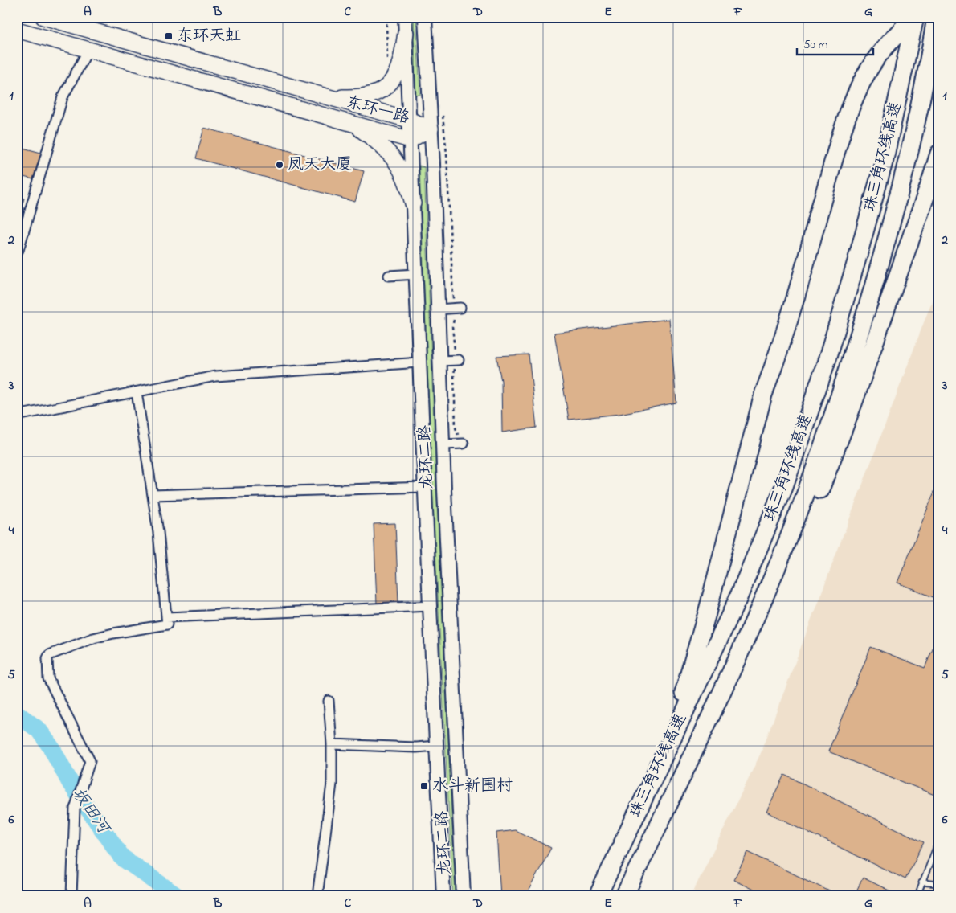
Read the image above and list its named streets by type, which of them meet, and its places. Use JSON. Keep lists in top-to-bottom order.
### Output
{
  "streets": {
    "highway": ["珠三角环线高速"],
    "main road": ["东环一路", "龙环二路"]
  },
  "crossings": [
    ["东环一路", "龙环二路"]
  ],
  "water": ["坂田河"],
  "places": {
    "transit": ["东环天虹", "水斗新围村"],
    "other": ["凤天大厦"]
  },
  "scale_bar": "50 m",
  "grid": {
    "columns": [
      "A",
      "B",
      "C",
      "D",
      "E",
      "F",
      "G"
    ],
    "rows": [
      "1",
      "2",
      "3",
      "4",
      "5",
      "6"
    ]
  }
}
